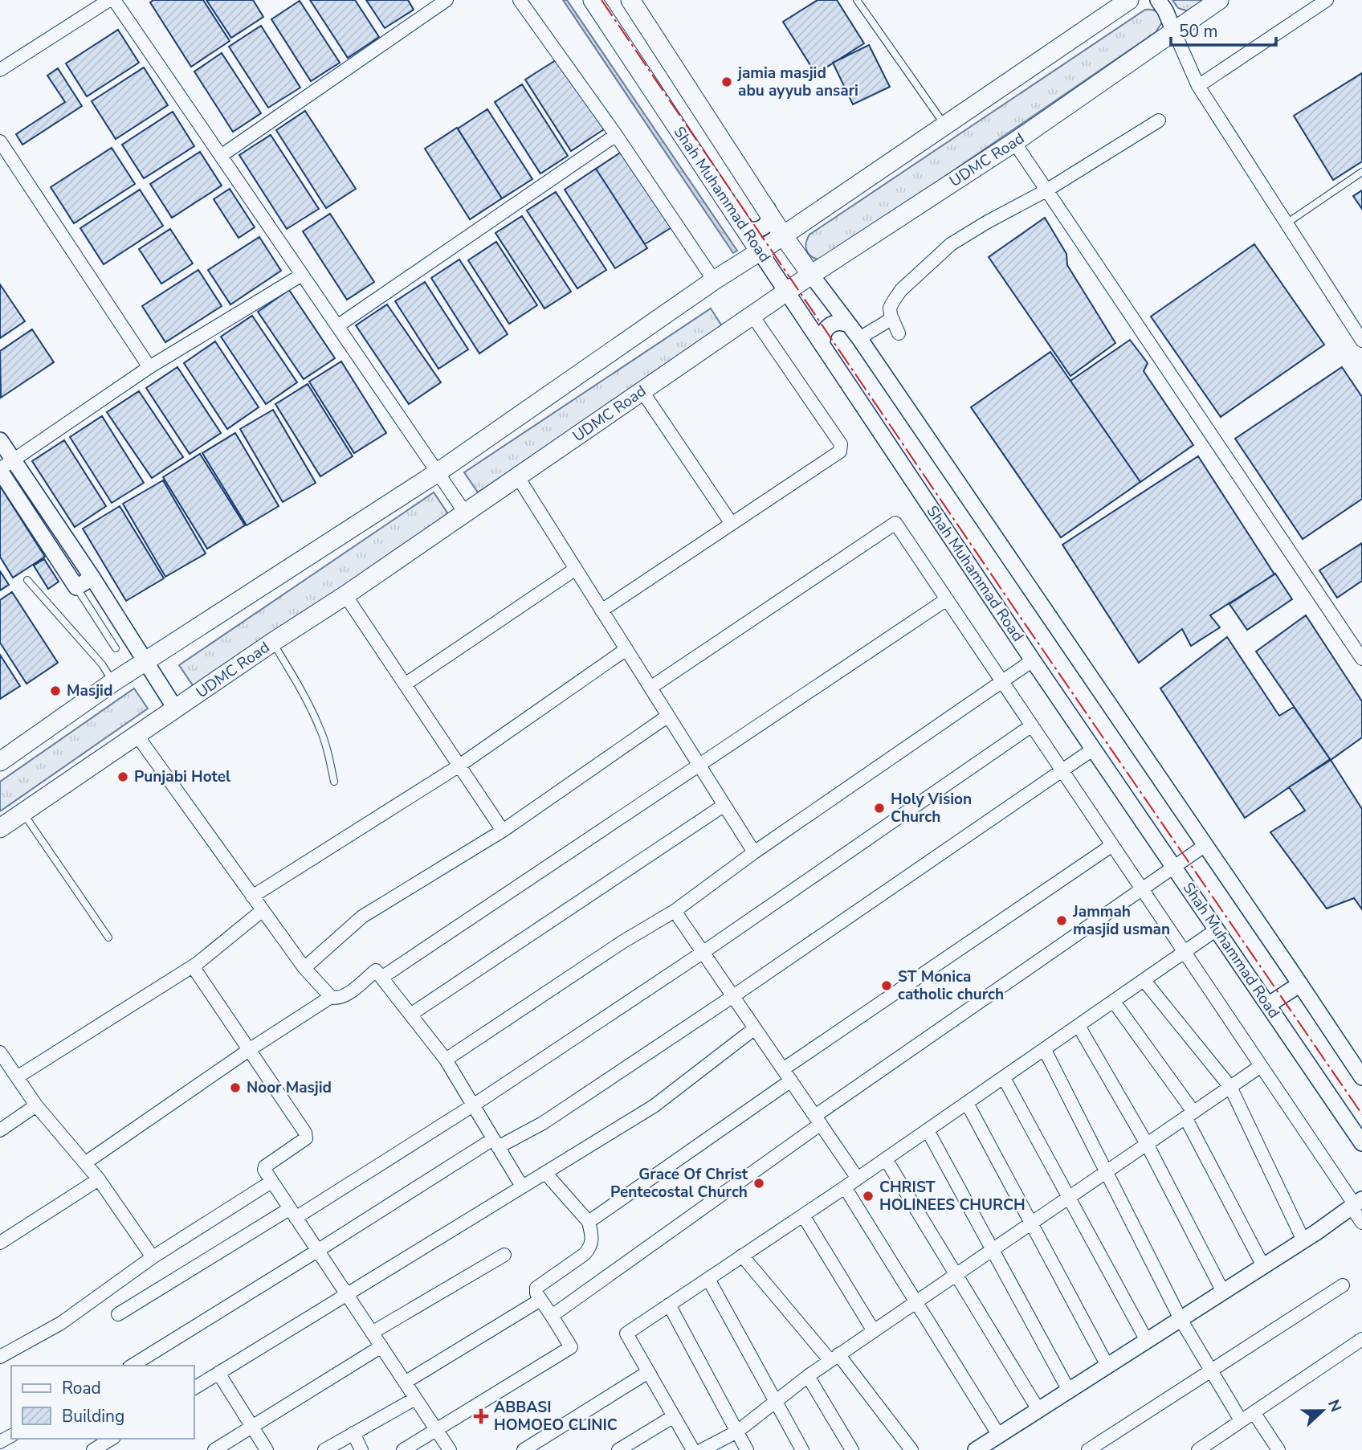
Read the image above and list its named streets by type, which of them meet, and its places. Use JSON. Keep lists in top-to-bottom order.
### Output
{
  "streets": {
    "main road": ["UDMC Road", "Shah Muhammad Road"]
  },
  "crossings": [
    ["UDMC Road", "Shah Muhammad Road"]
  ],
  "places": {
    "other": [
      "jamia masjid abu ayyub ansari",
      "Masjid",
      "Punjabi Hotel",
      "Holy Vision Church",
      "Jammah masjid usman",
      "ST Monica catholic church",
      "Noor Masjid",
      "Grace Of Christ Pentecostal Church",
      "CHRIST HOLINEES CHURCH"
    ],
    "health": ["ABBASI HOMOEO CLINIC"]
  },
  "legend": ["Road", "Building"],
  "scale_bar": "50 m",
  "north": "right"
}
